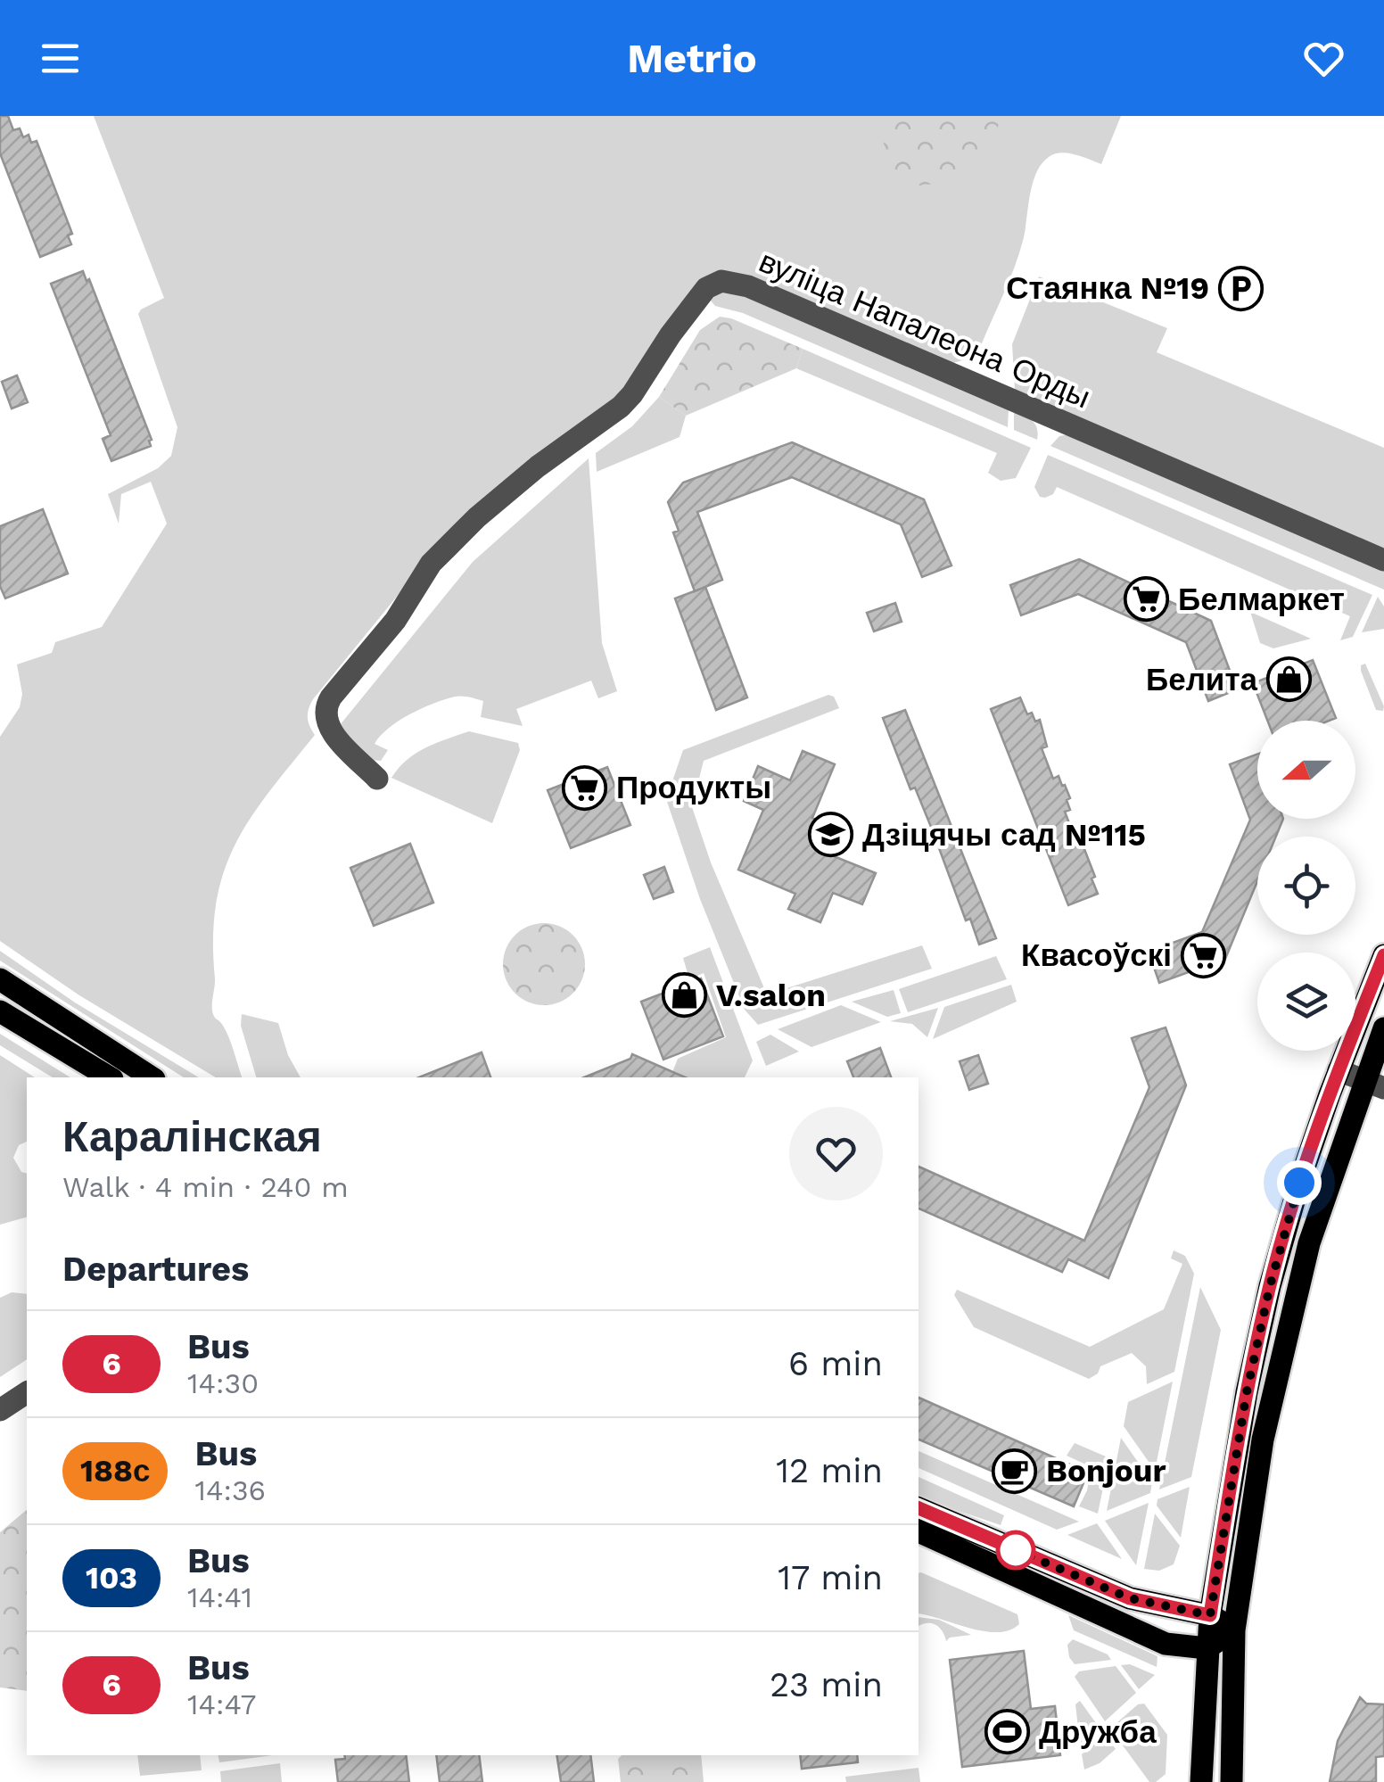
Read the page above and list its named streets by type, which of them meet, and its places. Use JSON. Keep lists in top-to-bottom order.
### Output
{
  "streets": {
    "street": ["вуліца Напалеона Орды"]
  },
  "places": {
    "parking": ["Стаянка №19"],
    "supermarket": ["Белмаркет", "Продукты", "Квасоўскі"],
    "shop": ["Белита", "V.salon"],
    "school or university": ["Дзіцячы сад №115"],
    "cafe": ["Bonjour"],
    "sports": ["Дружба"]
  },
  "lines": ["bus line 6"],
  "north": "left",
  "page": {
    "header": "Metrio",
    "heading": [
      ["Каралінская", "Walk · 4 min · 240 m"],
      "Departures"
    ],
    "list": [
      {
        "mark": "6",
        "name": "Bus",
        "note": "14:30",
        "value": "6 min"
      },
      {
        "mark": "188с",
        "name": "Bus",
        "note": "14:36",
        "value": "12 min"
      },
      {
        "mark": "103",
        "name": "Bus",
        "note": "14:41",
        "value": "17 min"
      },
      {
        "mark": "6",
        "name": "Bus",
        "note": "14:47",
        "value": "23 min"
      }
    ]
  }
}
